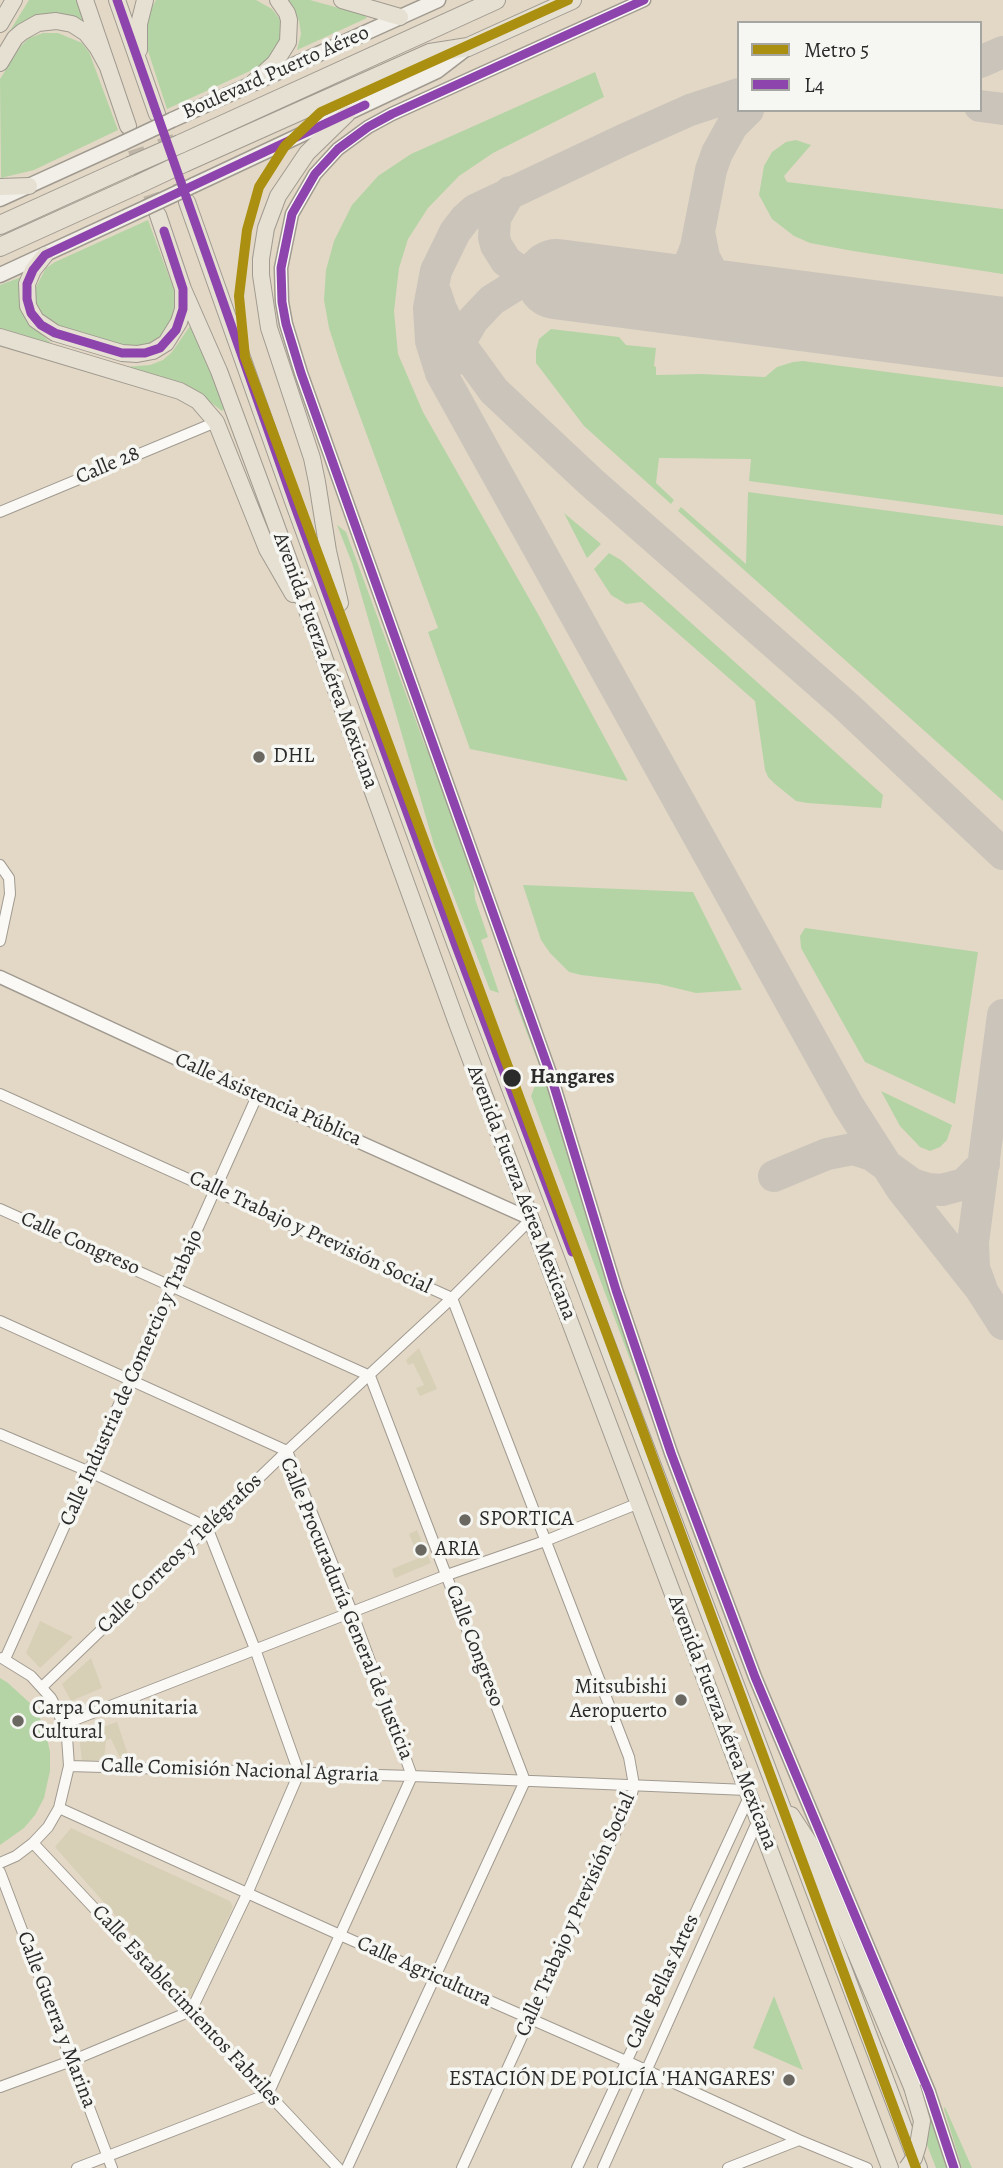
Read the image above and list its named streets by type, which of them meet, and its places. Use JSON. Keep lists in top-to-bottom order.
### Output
{
  "streets": {
    "main road": ["Boulevard Puerto Aéreo", "Avenida Fuerza Aérea Mexicana"],
    "street": [
      "Calle 28",
      "Calle Asistencia Pública",
      "Calle Trabajo y Previsión Social",
      "Calle Congreso",
      "Calle Industria de Comercio y Trabajo",
      "Calle Correos y Telégrafos",
      "Calle Procuraduría General de Justicia",
      "Calle Comisión Nacional Agraria",
      "Calle Agricultura",
      "Calle Bellas Artes",
      "Calle Establecimientos Fabriles",
      "Calle Guerra y Marina"
    ]
  },
  "crossings": [
    ["Avenida Fuerza Aérea Mexicana", "Calle Asistencia Pública"],
    ["Avenida Fuerza Aérea Mexicana", "Calle Correos y Telégrafos"],
    ["Avenida Fuerza Aérea Mexicana", "Calle Comisión Nacional Agraria"],
    ["Avenida Fuerza Aérea Mexicana", "Calle Bellas Artes"],
    ["Calle Asistencia Pública", "Calle Industria de Comercio y Trabajo"],
    ["Calle Asistencia Pública", "Calle Correos y Telégrafos"],
    ["Calle Trabajo y Previsión Social", "Calle Industria de Comercio y Trabajo"],
    ["Calle Trabajo y Previsión Social", "Calle Correos y Telégrafos"],
    ["Calle Trabajo y Previsión Social", "Calle Comisión Nacional Agraria"],
    ["Calle Trabajo y Previsión Social", "Calle Agricultura"],
    ["Calle Congreso", "Calle Industria de Comercio y Trabajo"],
    ["Calle Congreso", "Calle Correos y Telégrafos"],
    ["Calle Congreso", "Calle Comisión Nacional Agraria"],
    ["Calle Industria de Comercio y Trabajo", "Calle Procuraduría General de Justicia"],
    ["Calle Correos y Telégrafos", "Calle Procuraduría General de Justicia"],
    ["Calle Procuraduría General de Justicia", "Calle Comisión Nacional Agraria"],
    ["Calle Procuraduría General de Justicia", "Calle Agricultura"],
    ["Calle Procuraduría General de Justicia", "Calle Establecimientos Fabriles"],
    ["Calle Comisión Nacional Agraria", "Calle Bellas Artes"],
    ["Calle Agricultura", "Calle Bellas Artes"]
  ],
  "places": [
    "DHL",
    "Hangares",
    "SPORTICA",
    "ARIA",
    "Mitsubishi Aeropuerto",
    "Carpa Comunitaria Cultural",
    "ESTACIÓN DE POLICÍA 'HANGARES'"
  ],
  "lines": ["metro line 5", "transit line L4"],
  "legend": ["Metro 5", "L4"]
}
